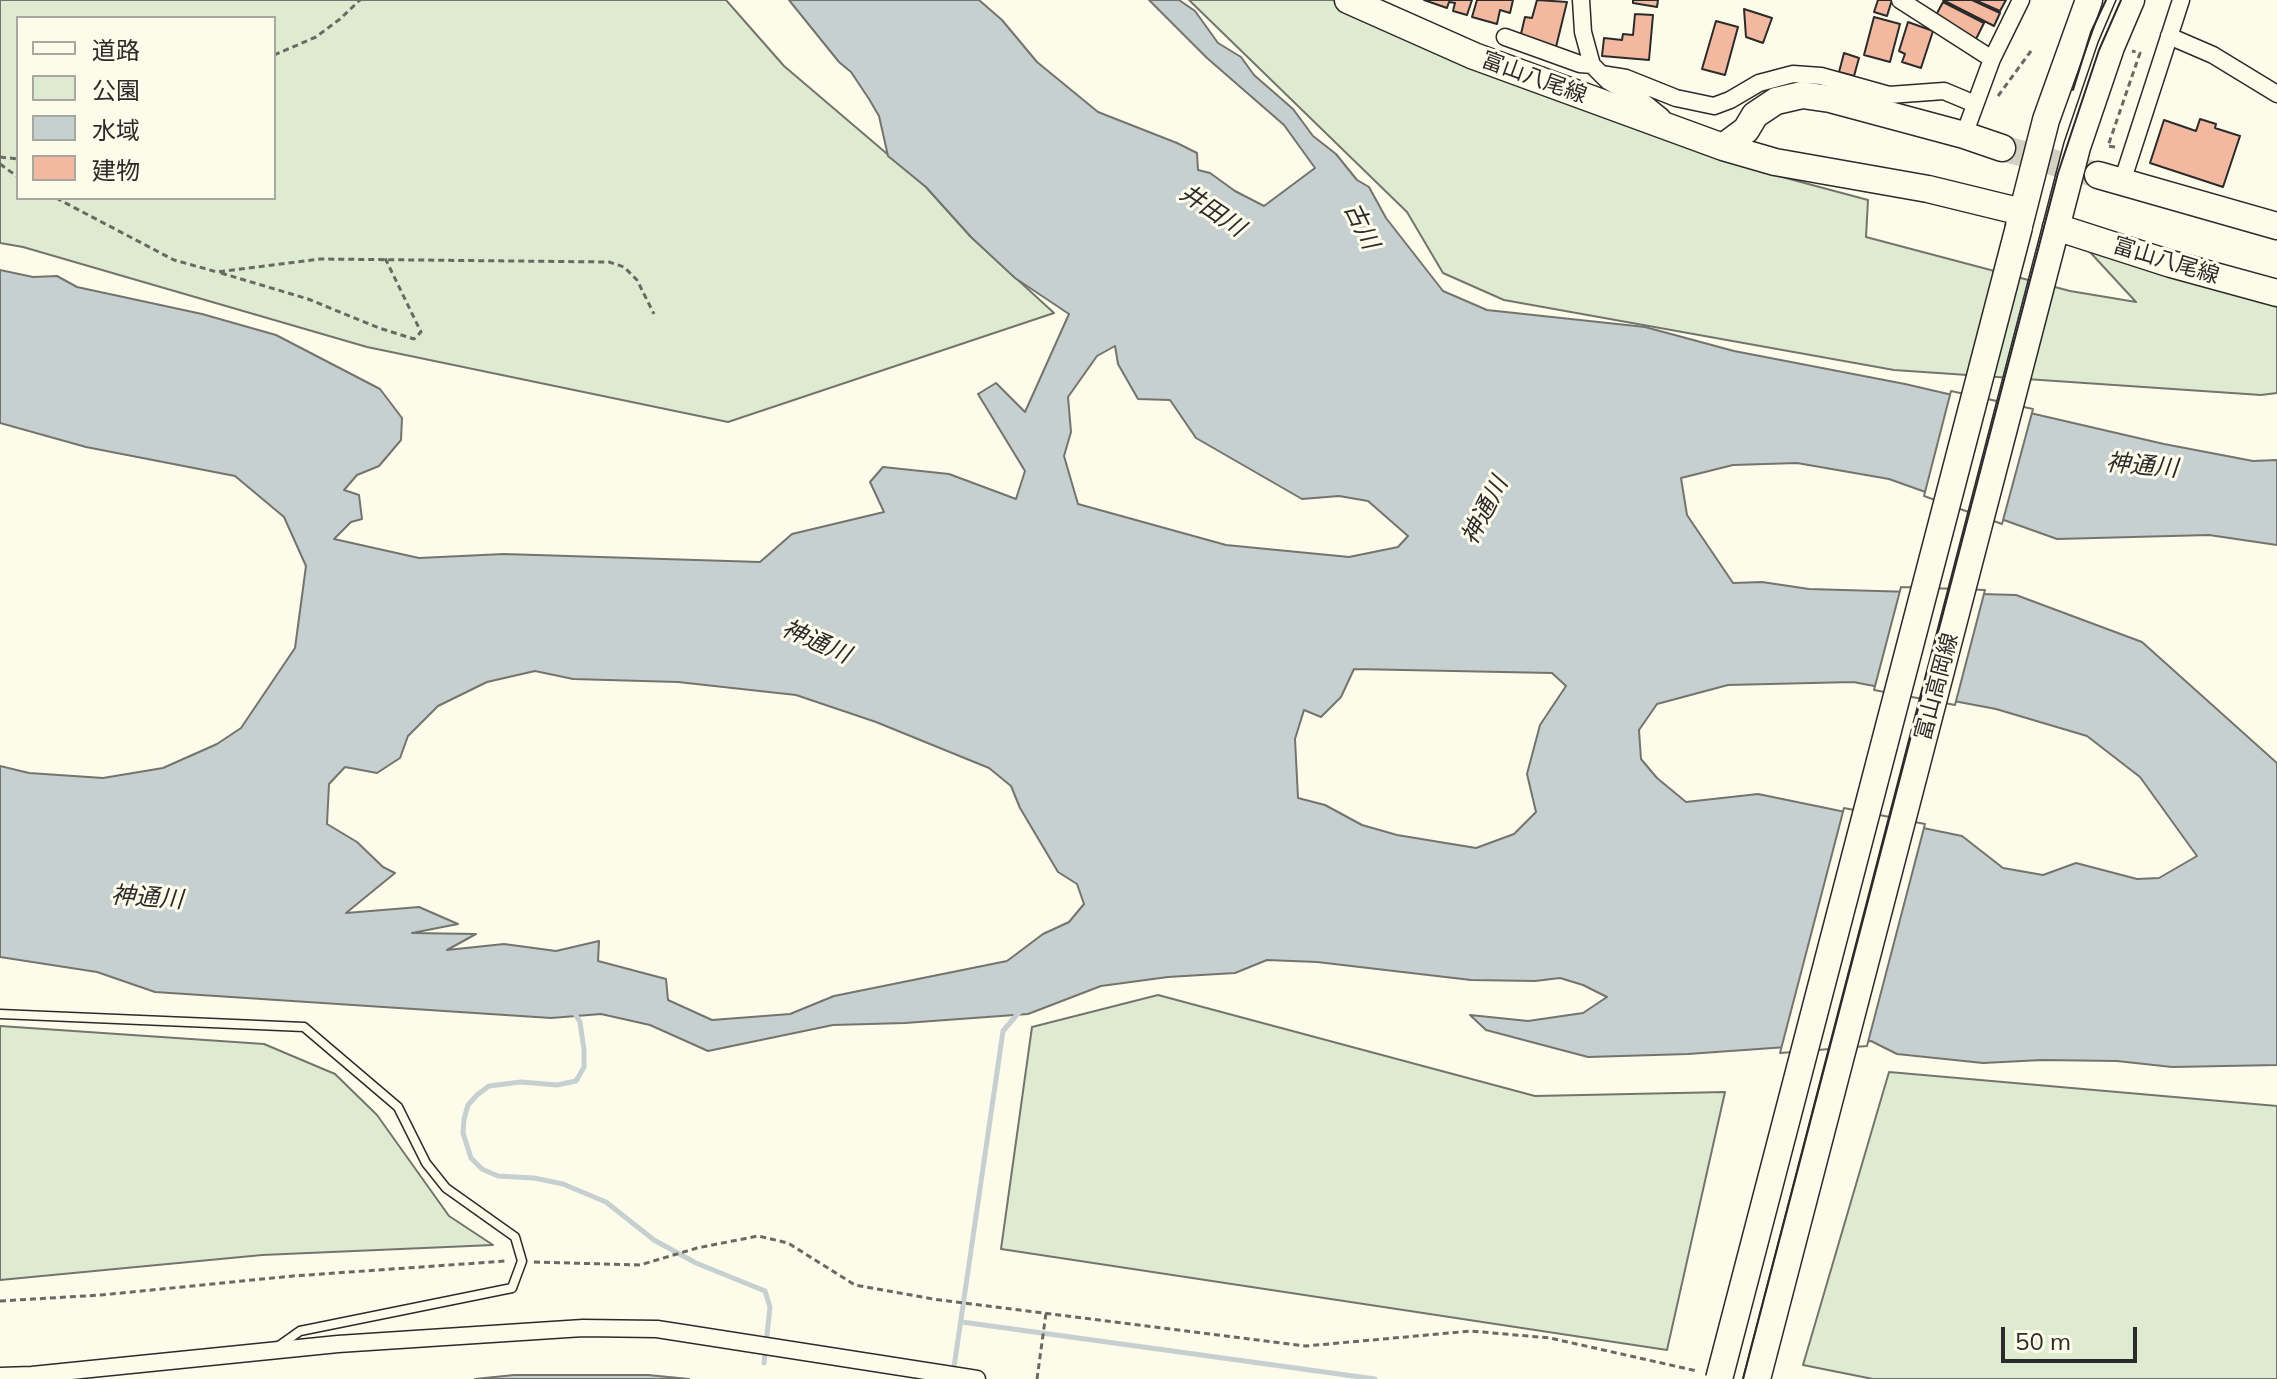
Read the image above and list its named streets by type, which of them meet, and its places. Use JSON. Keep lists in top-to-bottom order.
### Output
{
  "streets": {
    "main road": ["富山八尾線", "富山高岡線"]
  },
  "crossings": [
    ["富山八尾線", "富山高岡線"]
  ],
  "water": ["井田川", "古川", "神通川"],
  "legend": [
    "道路",
    "公園",
    "水域",
    "建物"
  ],
  "scale_bar": "50 m"
}
